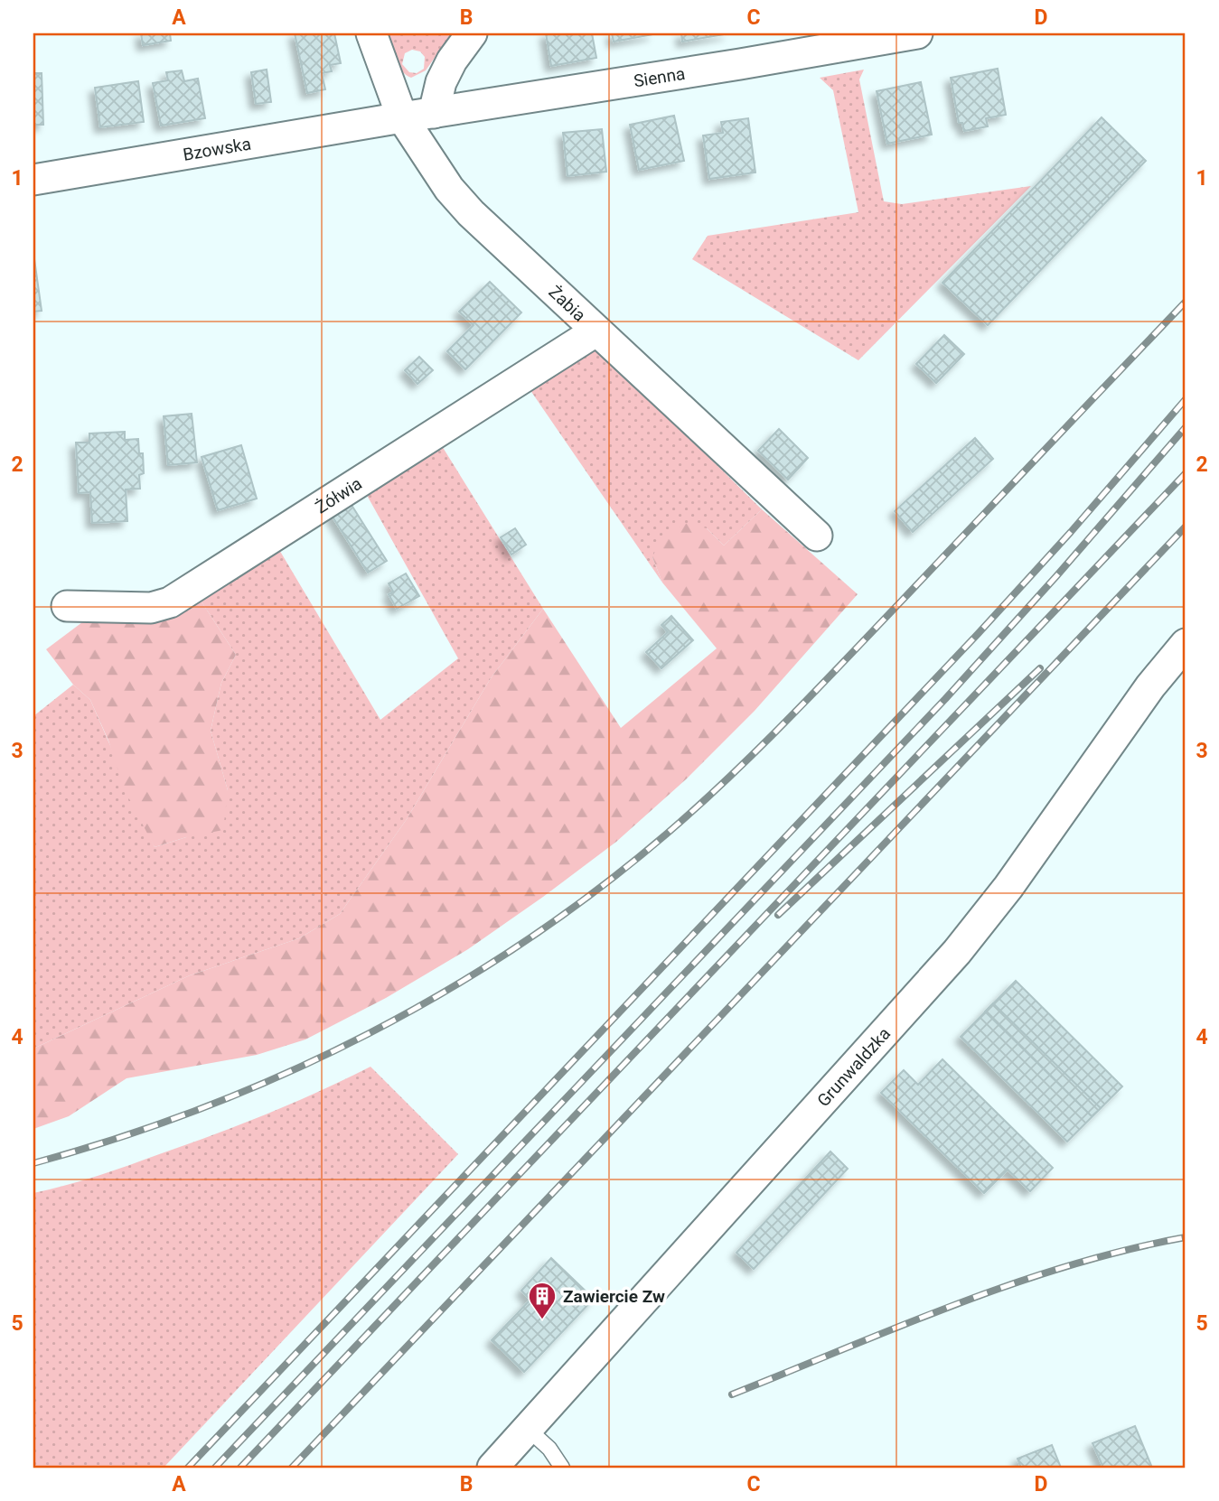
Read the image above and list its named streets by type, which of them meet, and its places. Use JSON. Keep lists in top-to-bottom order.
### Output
{
  "streets": {
    "street": [
      "Sienna",
      "Bzowska",
      "Żabia",
      "Żółwia",
      "Grunwaldzka"
    ]
  },
  "crossings": [
    ["Sienna", "Bzowska"],
    ["Sienna", "Żabia"],
    ["Bzowska", "Żabia"],
    ["Żabia", "Żółwia"]
  ],
  "places": {
    "building": ["Zawiercie Zw"]
  },
  "grid": {
    "columns": [
      "A",
      "B",
      "C",
      "D"
    ],
    "rows": [
      "1",
      "2",
      "3",
      "4",
      "5"
    ]
  }
}
